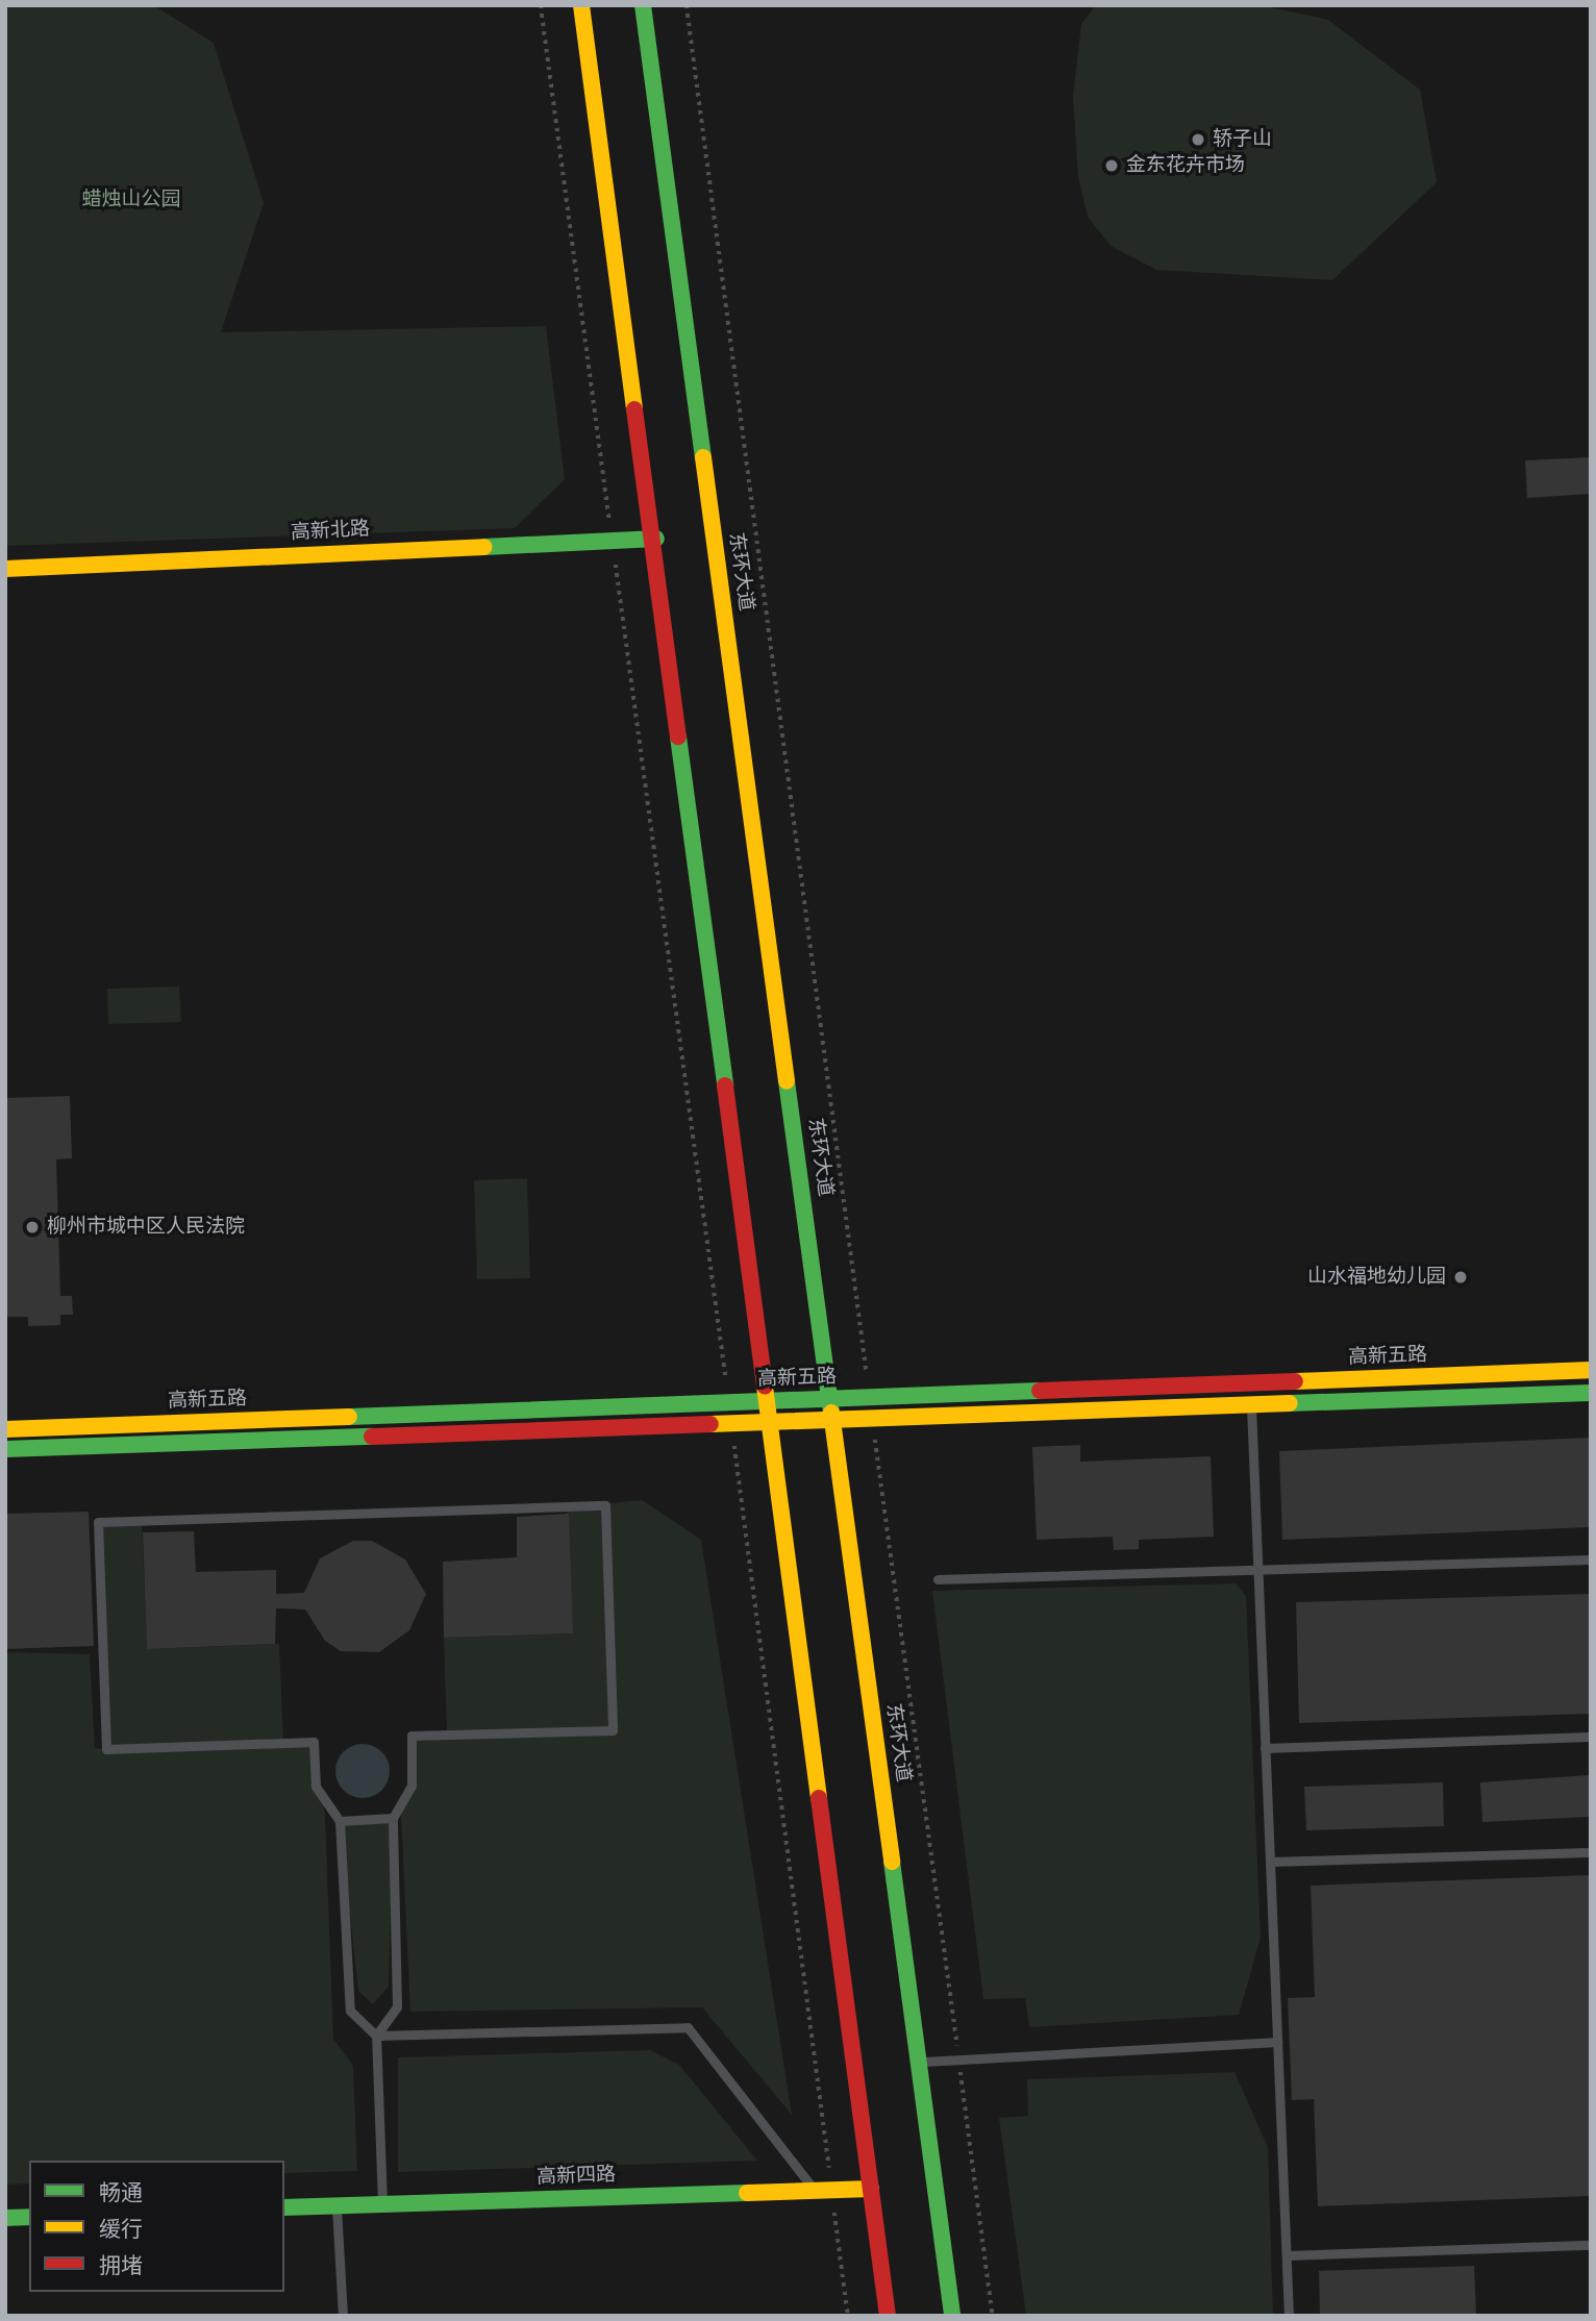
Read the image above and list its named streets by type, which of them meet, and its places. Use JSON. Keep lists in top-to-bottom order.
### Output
{
  "streets": {
    "main road": [
      "高新北路",
      "东环大道",
      "高新五路",
      "高新四路"
    ]
  },
  "crossings": [
    ["东环大道", "高新五路"]
  ],
  "parks": ["蜡烛山公园"],
  "places": [
    "轿子山",
    "金东花卉市场",
    "柳州市城中区人民法院",
    "山水福地幼儿园"
  ],
  "legend": ["畅通", "缓行", "拥堵"]
}
